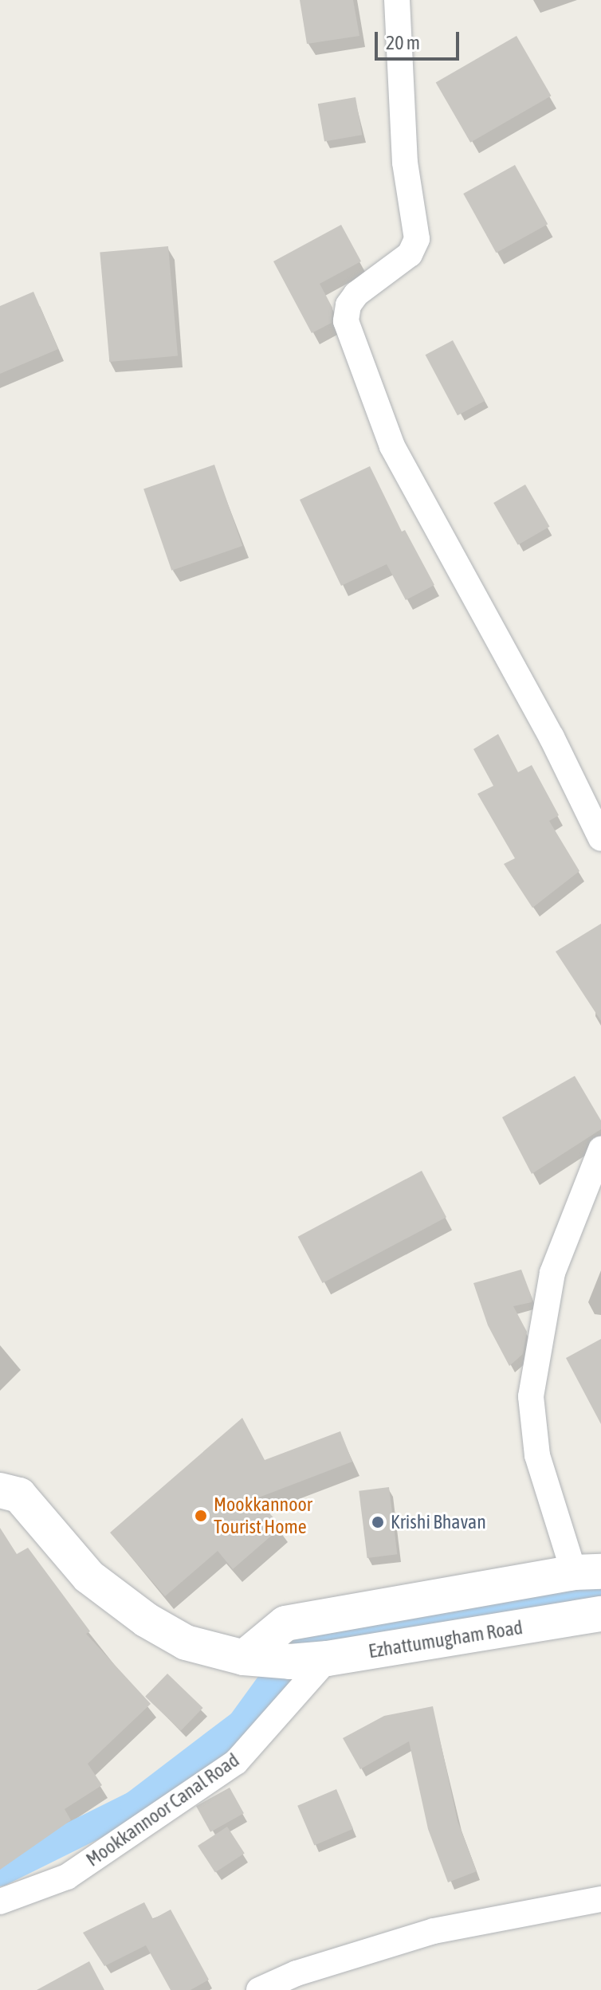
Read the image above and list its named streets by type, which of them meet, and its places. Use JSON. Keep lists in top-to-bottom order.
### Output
{
  "streets": {
    "main road": ["Ezhattumugham Road"],
    "street": ["Mookkannoor Canal Road"]
  },
  "crossings": [
    ["Ezhattumugham Road", "Mookkannoor Canal Road"]
  ],
  "places": ["Mookkannoor Tourist Home", "Krishi Bhavan"],
  "scale_bar": "20 m"
}
